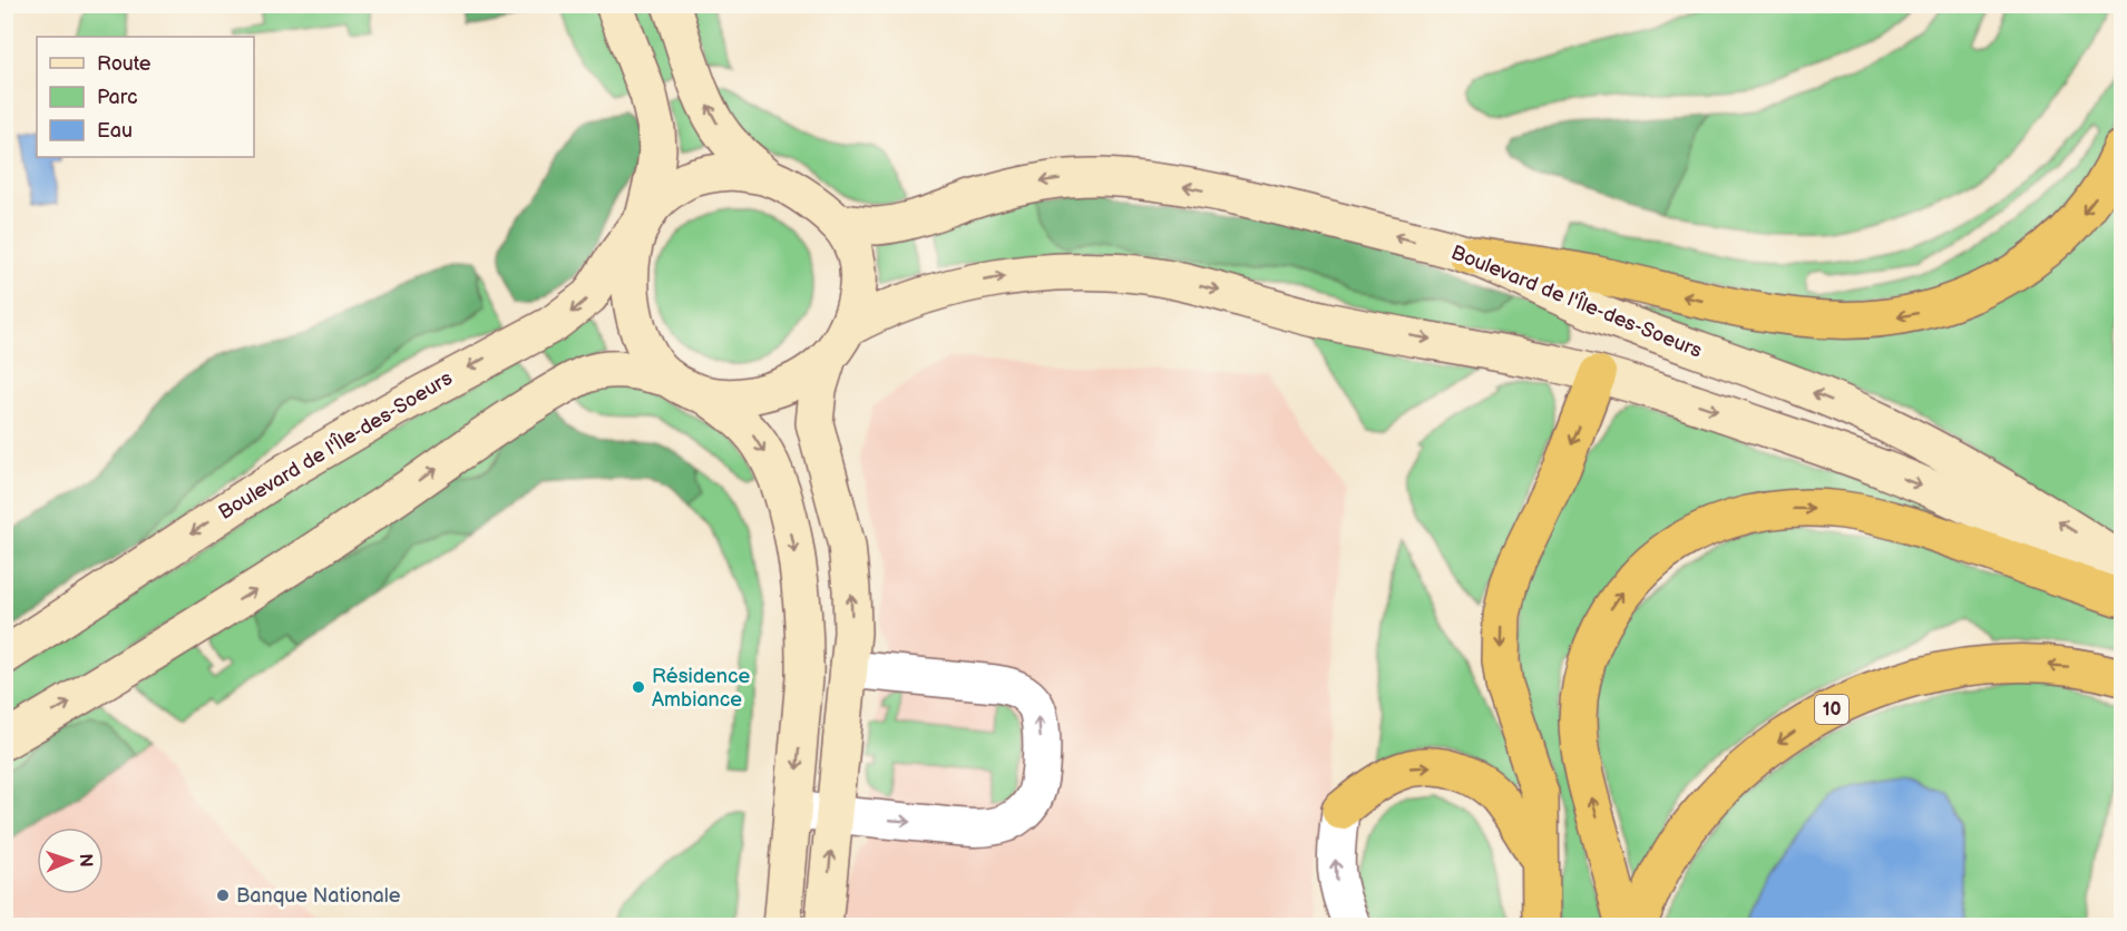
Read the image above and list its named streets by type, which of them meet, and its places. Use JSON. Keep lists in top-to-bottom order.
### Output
{
  "streets": {
    "highway": ["10"],
    "street": ["Boulevard de l'Île-des-Soeurs"]
  },
  "places": ["Résidence Ambiance", "Banque Nationale"],
  "legend": ["Route", "Parc", "Eau"],
  "north": "right"
}
